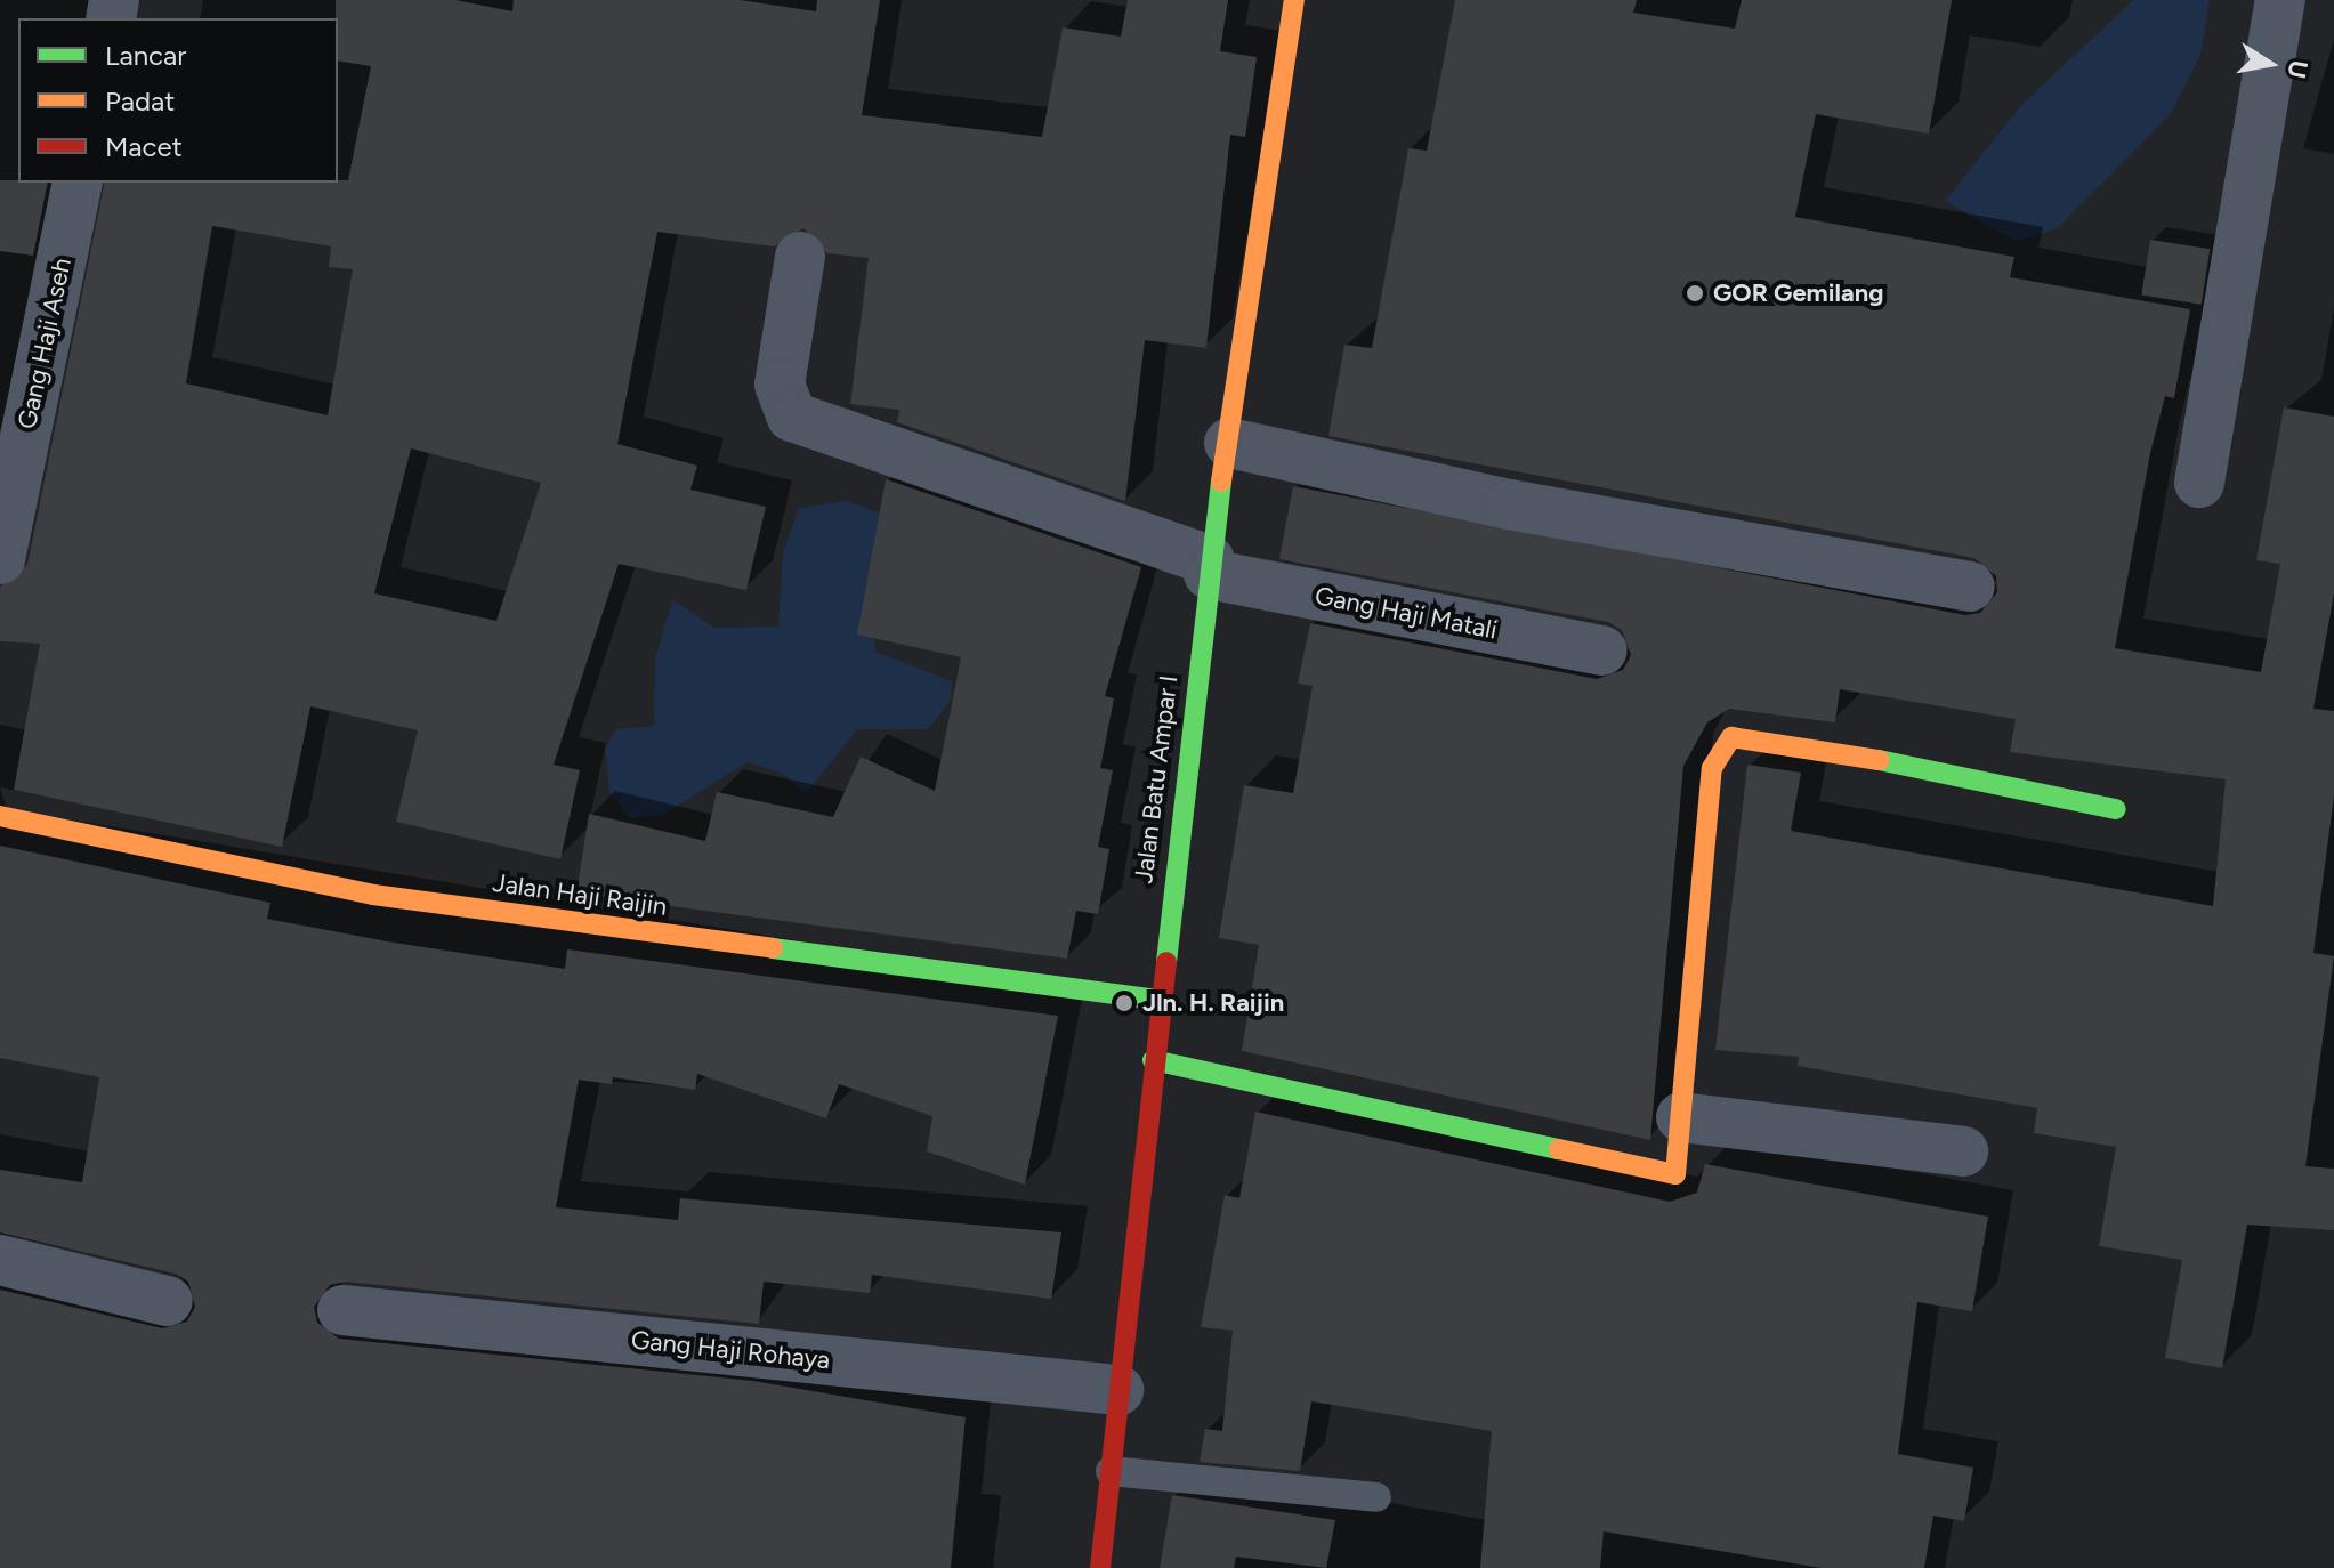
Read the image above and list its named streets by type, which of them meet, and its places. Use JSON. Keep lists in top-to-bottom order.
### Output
{
  "streets": {
    "street": [
      "Gang Haji Aseh",
      "Gang Haji Matali",
      "Jalan Batu Ampar I",
      "Jalan Haji Raijin",
      "Gang Haji Rohaya"
    ]
  },
  "crossings": [
    ["Gang Haji Matali", "Jalan Batu Ampar I"],
    ["Jalan Batu Ampar I", "Jalan Haji Raijin"],
    ["Jalan Batu Ampar I", "Gang Haji Rohaya"]
  ],
  "places": ["GOR Gemilang", "Jln. H. Raijin"],
  "legend": ["Lancar", "Padat", "Macet"],
  "north": "right"
}
